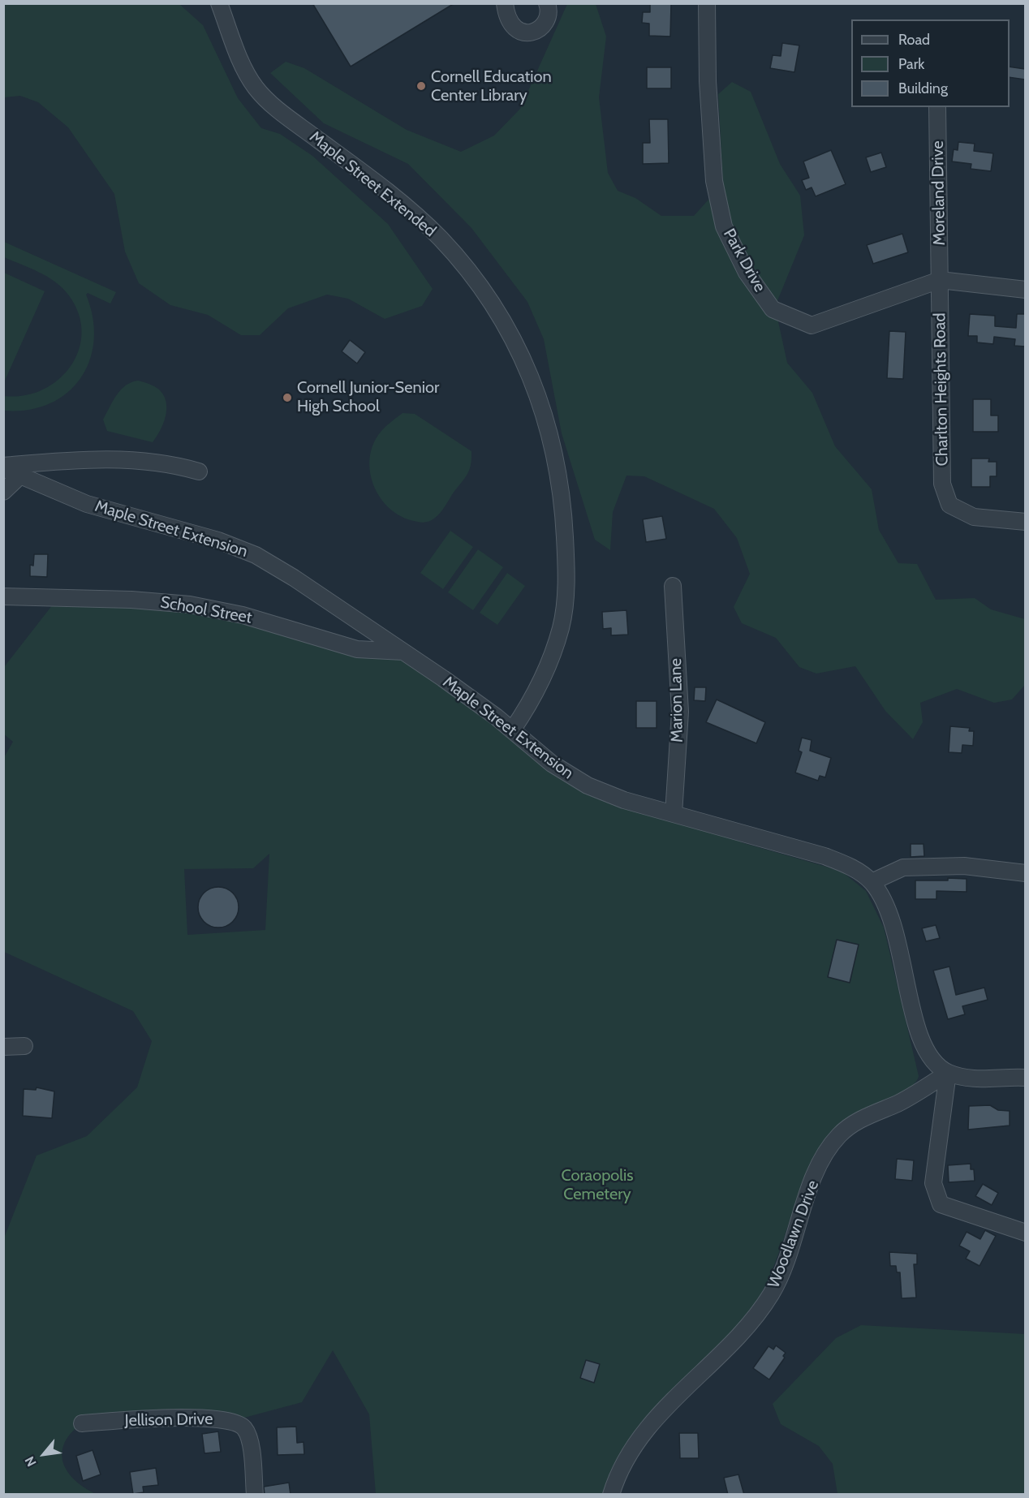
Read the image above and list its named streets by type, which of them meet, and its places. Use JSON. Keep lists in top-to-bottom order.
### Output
{
  "streets": {
    "street": [
      "Maple Street Extended",
      "Moreland Drive",
      "Park Drive",
      "Charlton Heights Road",
      "Maple Street Extension",
      "School Street",
      "Marion Lane",
      "Woodlawn Drive",
      "Jellison Drive"
    ]
  },
  "crossings": [
    ["Maple Street Extended", "Maple Street Extension"],
    ["Moreland Drive", "Park Drive"],
    ["Moreland Drive", "Charlton Heights Road"],
    ["Park Drive", "Charlton Heights Road"],
    ["Maple Street Extension", "School Street"],
    ["Maple Street Extension", "Marion Lane"],
    ["Maple Street Extension", "Woodlawn Drive"]
  ],
  "parks": ["Coraopolis Cemetery"],
  "places": ["Cornell Education Center Library", "Cornell Junior-Senior High School"],
  "legend": ["Road", "Park", "Building"],
  "north": "bottom left"
}
